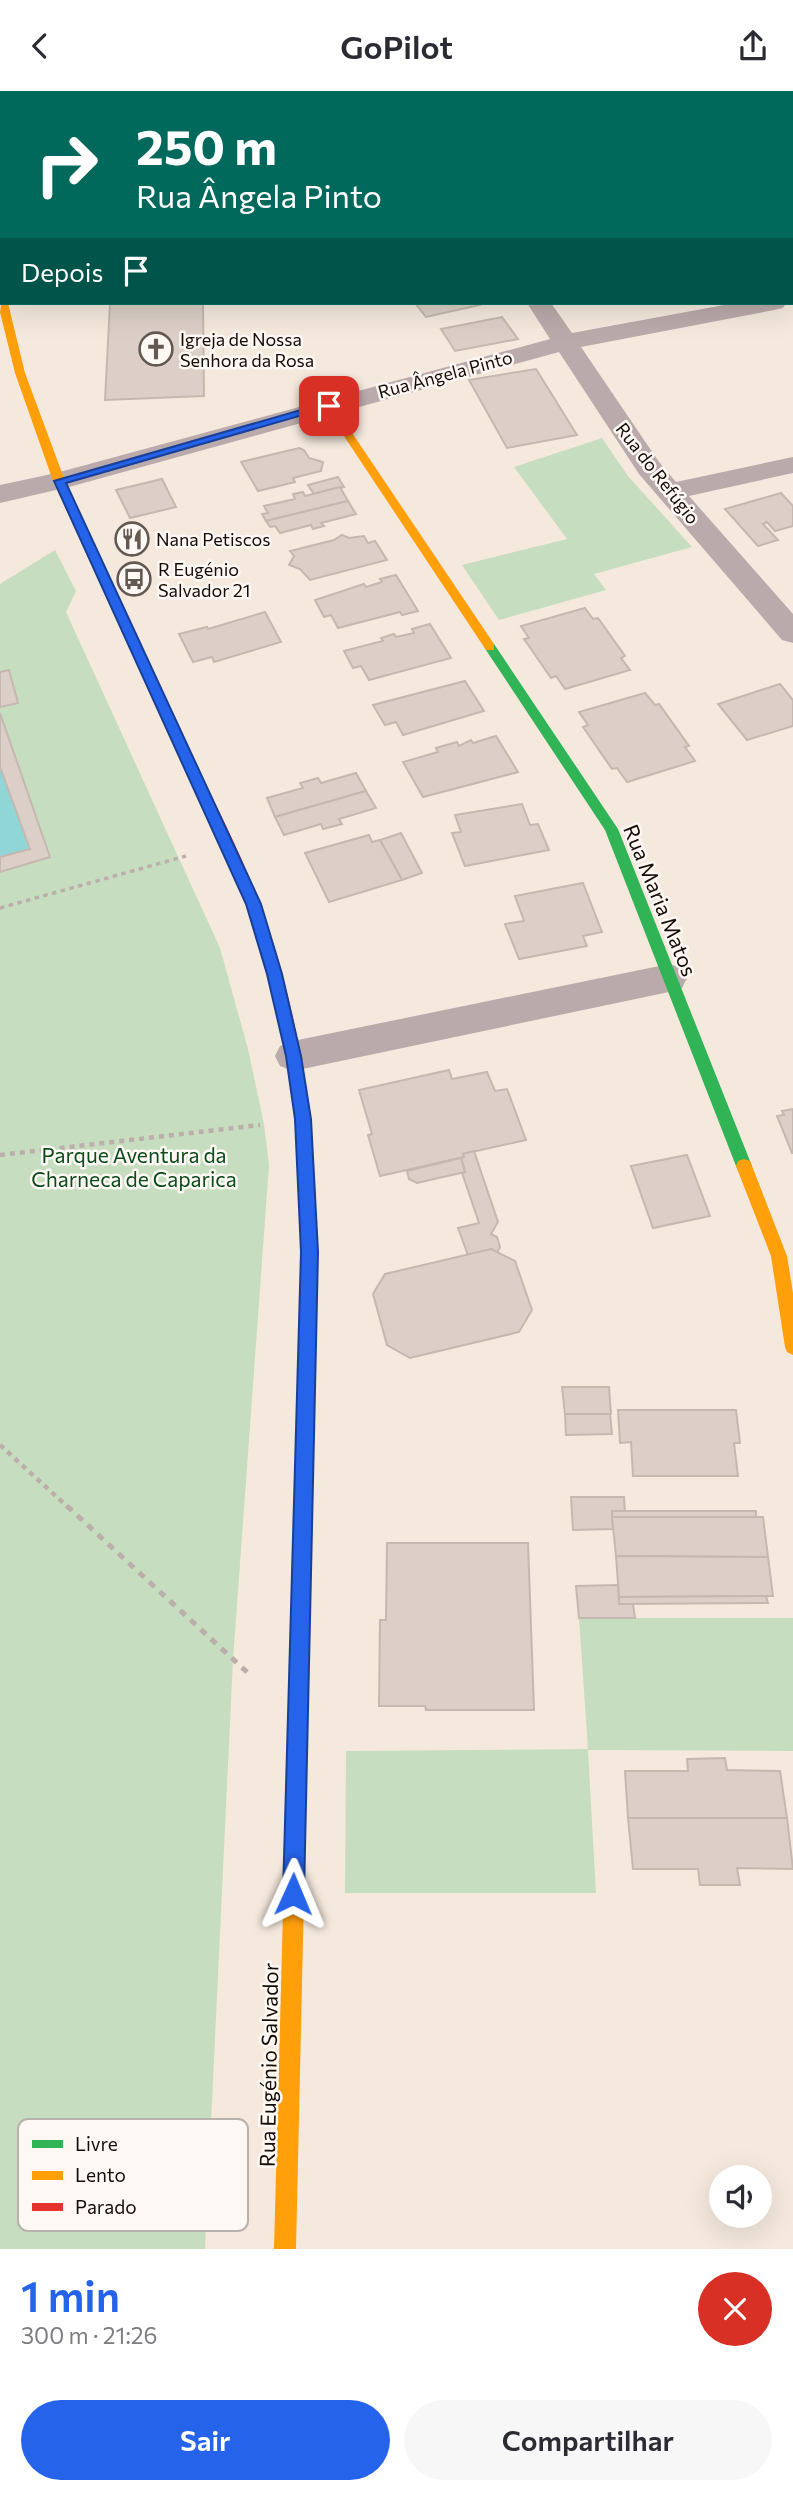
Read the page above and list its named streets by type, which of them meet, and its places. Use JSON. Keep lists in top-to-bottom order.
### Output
{
  "streets": {
    "street": [
      "Rua Ângela Pinto",
      "Rua do Refúgio",
      "Rua Maria Matos",
      "Rua Eugénio Salvador"
    ]
  },
  "crossings": [
    ["Rua Ângela Pinto", "Rua do Refúgio"],
    ["Rua Ângela Pinto", "Rua Maria Matos"],
    ["Rua Ângela Pinto", "Rua Eugénio Salvador"]
  ],
  "parks": ["Parque Aventura da Charneca de Caparica"],
  "places": {
    "church": ["Igreja de Nossa Senhora da Rosa"],
    "restaurant": ["Nana Petiscos"],
    "bus stop": ["R Eugénio Salvador 21"]
  },
  "legend": ["Livre", "Lento", "Parado"],
  "page": {
    "header": "GoPilot",
    "turn": ["250 m", "Rua Ângela Pinto"],
    "then": "Depois",
    "heading": ["1 min", "300 m · 21:26"],
    "buttons": ["Sair", "Compartilhar"]
  }
}
